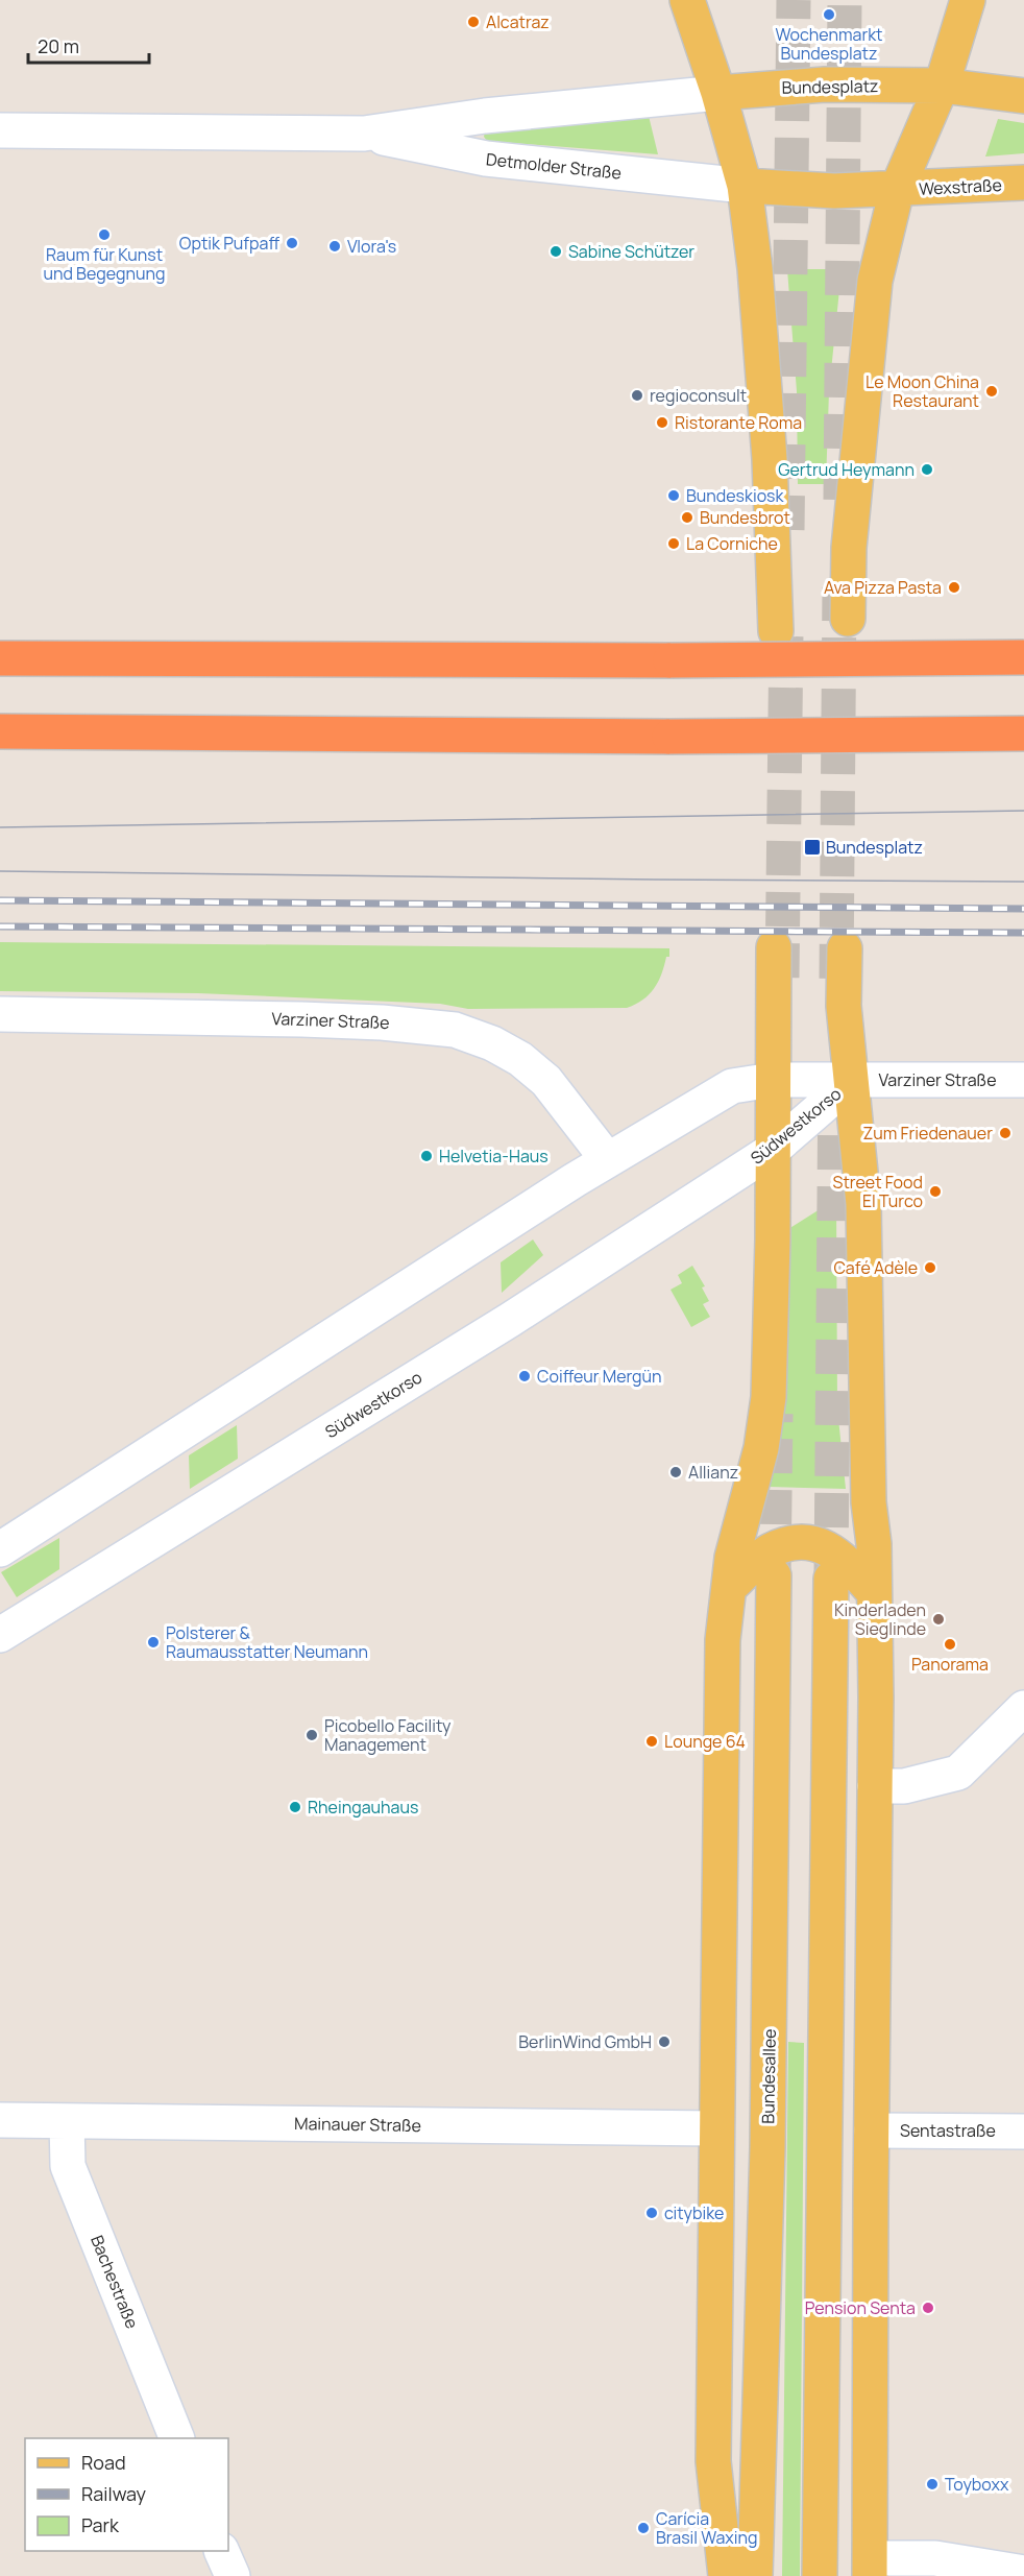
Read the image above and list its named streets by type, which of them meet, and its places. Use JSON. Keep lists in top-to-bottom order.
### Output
{
  "streets": {
    "main road": ["Bundesplatz", "Wexstraße", "Bundesallee"],
    "street": [
      "Detmolder Straße",
      "Varziner Straße",
      "Südwestkorso",
      "Mainauer Straße",
      "Sentastraße",
      "Bachestraße"
    ]
  },
  "crossings": [
    ["Bundesplatz", "Detmolder Straße"],
    ["Varziner Straße", "Südwestkorso"],
    ["Mainauer Straße", "Bachestraße"]
  ],
  "places": {
    "other": [
      "Wochenmarkt Bundesplatz",
      "Alcatraz",
      "Raum für Kunst und Begegnung",
      "Optik Pufpaff",
      "Vlora's",
      "Sabine Schützer",
      "Le Moon China Restaurant",
      "regioconsult",
      "Ristorante Roma",
      "Gertrud Heymann",
      "Bundeskiosk",
      "Bundesbrot",
      "La Corniche",
      "Ava Pizza Pasta",
      "Zum Friedenauer",
      "Helvetia-Haus",
      "Street Food El Turco",
      "Café Adèle",
      "Coiffeur Mergün",
      "Allianz",
      "Kinderladen Sieglinde",
      "Polsterer & Raumausstatter Neumann",
      "Panorama",
      "Picobello Facility Management",
      "Lounge 64",
      "Rheingauhaus",
      "BerlinWind GmbH",
      "citybike",
      "Pension Senta",
      "Toyboxx",
      "Carícia Brasil Waxing"
    ],
    "transit": ["Bundesplatz"]
  },
  "legend": ["Road", "Railway", "Park"],
  "scale_bar": "20 m"
}
